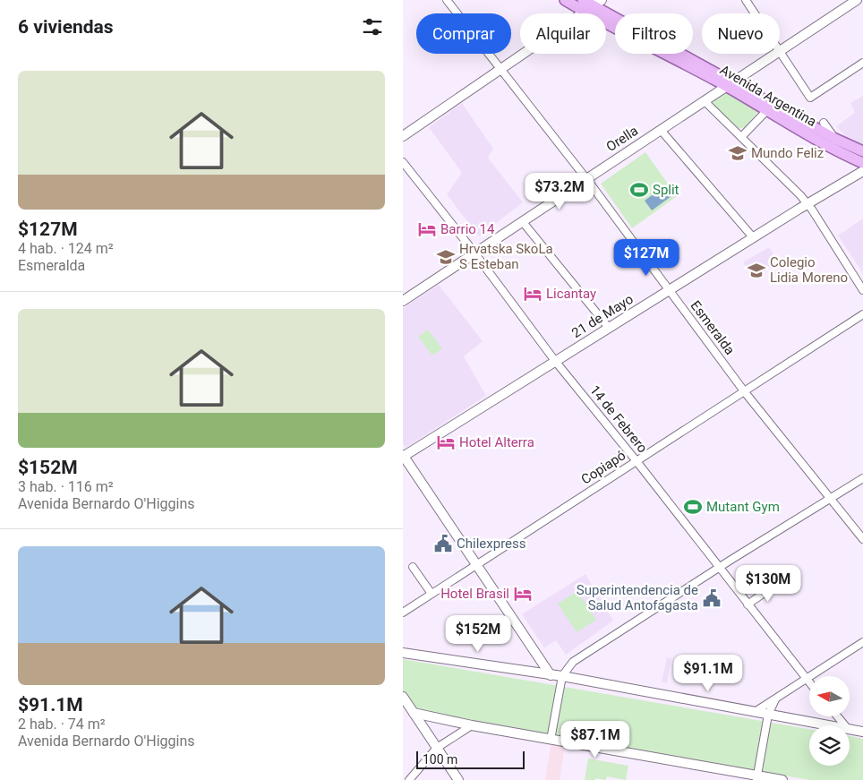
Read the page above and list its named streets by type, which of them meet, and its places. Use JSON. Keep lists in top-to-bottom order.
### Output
{
  "streets": {
    "main road": ["Avenida Argentina"],
    "street": [
      "Orella",
      "21 de Mayo",
      "Esmeralda",
      "14 de Febrero",
      "Copiapó"
    ]
  },
  "crossings": [
    ["Avenida Argentina", "Orella"],
    ["Orella", "Esmeralda"],
    ["Orella", "14 de Febrero"],
    ["21 de Mayo", "Esmeralda"],
    ["21 de Mayo", "14 de Febrero"],
    ["Esmeralda", "Copiapó"],
    ["14 de Febrero", "Copiapó"]
  ],
  "places": {
    "school or university": ["Mundo Feliz", "Hrvatska SkoLa S Esteban", "Colegio Lidia Moreno"],
    "sports": ["Split", "Mutant Gym"],
    "hotel": [
      "Barrio 14",
      "Licantay",
      "Hotel Alterra",
      "Hotel Brasil"
    ],
    "public building": ["Chilexpress", "Superintendencia de Salud Antofagasta"]
  },
  "scale_bar": "100 m",
  "north": "left",
  "page": {
    "heading": "6 viviendas",
    "chip": [
      "Comprar",
      "Alquilar",
      "Filtros",
      "Nuevo"
    ],
    "list": [
      {
        "name": "$127M",
        "note": "4 hab. · 124 m² · Esmeralda"
      },
      {
        "name": "$152M",
        "note": "3 hab. · 116 m² · Avenida Bernardo O'Higgins"
      },
      {
        "name": "$91.1M",
        "note": "2 hab. · 74 m² · Avenida Bernardo O'Higgins"
      }
    ],
    "price": [
      "$73.2M",
      "$127M",
      "$130M",
      "$152M",
      "$91.1M",
      "$87.1M"
    ],
    "scale": "100 m"
  }
}
